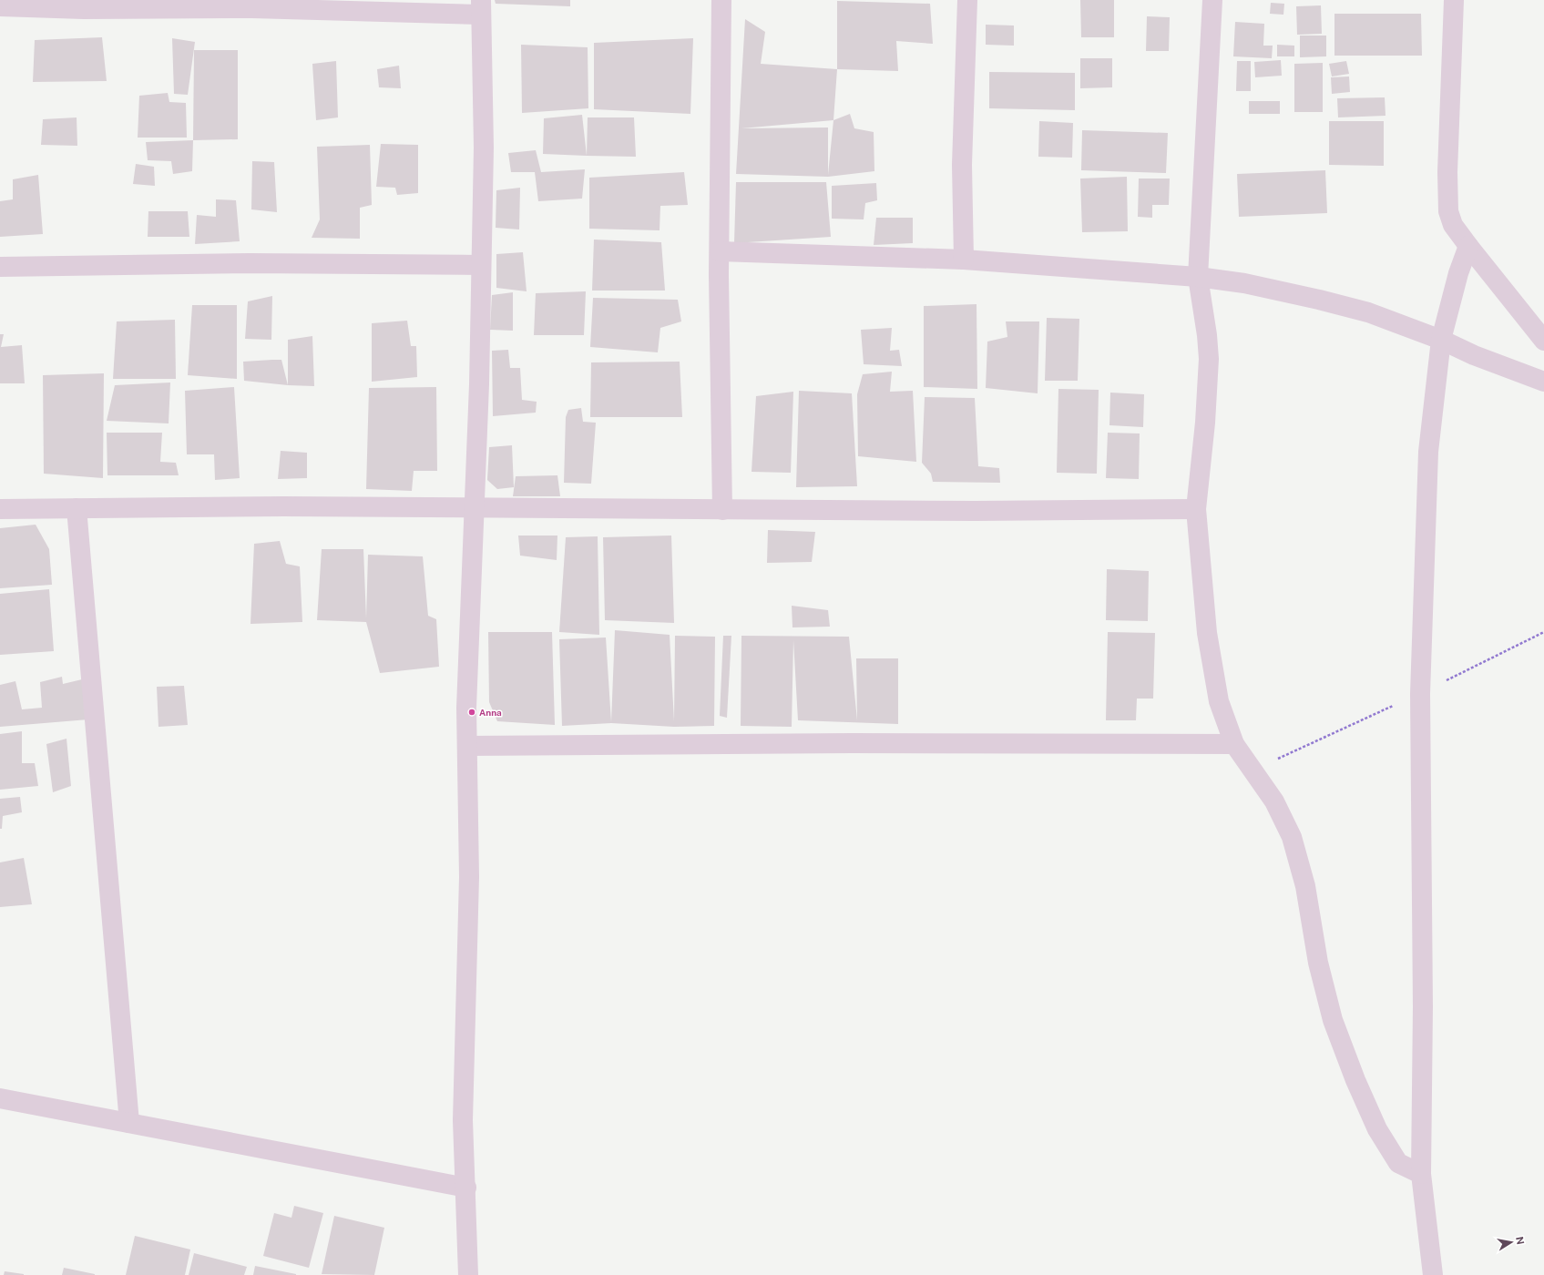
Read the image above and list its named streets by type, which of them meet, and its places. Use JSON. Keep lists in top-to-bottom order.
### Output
{
  "places": ["Anna"],
  "north": "right"
}
